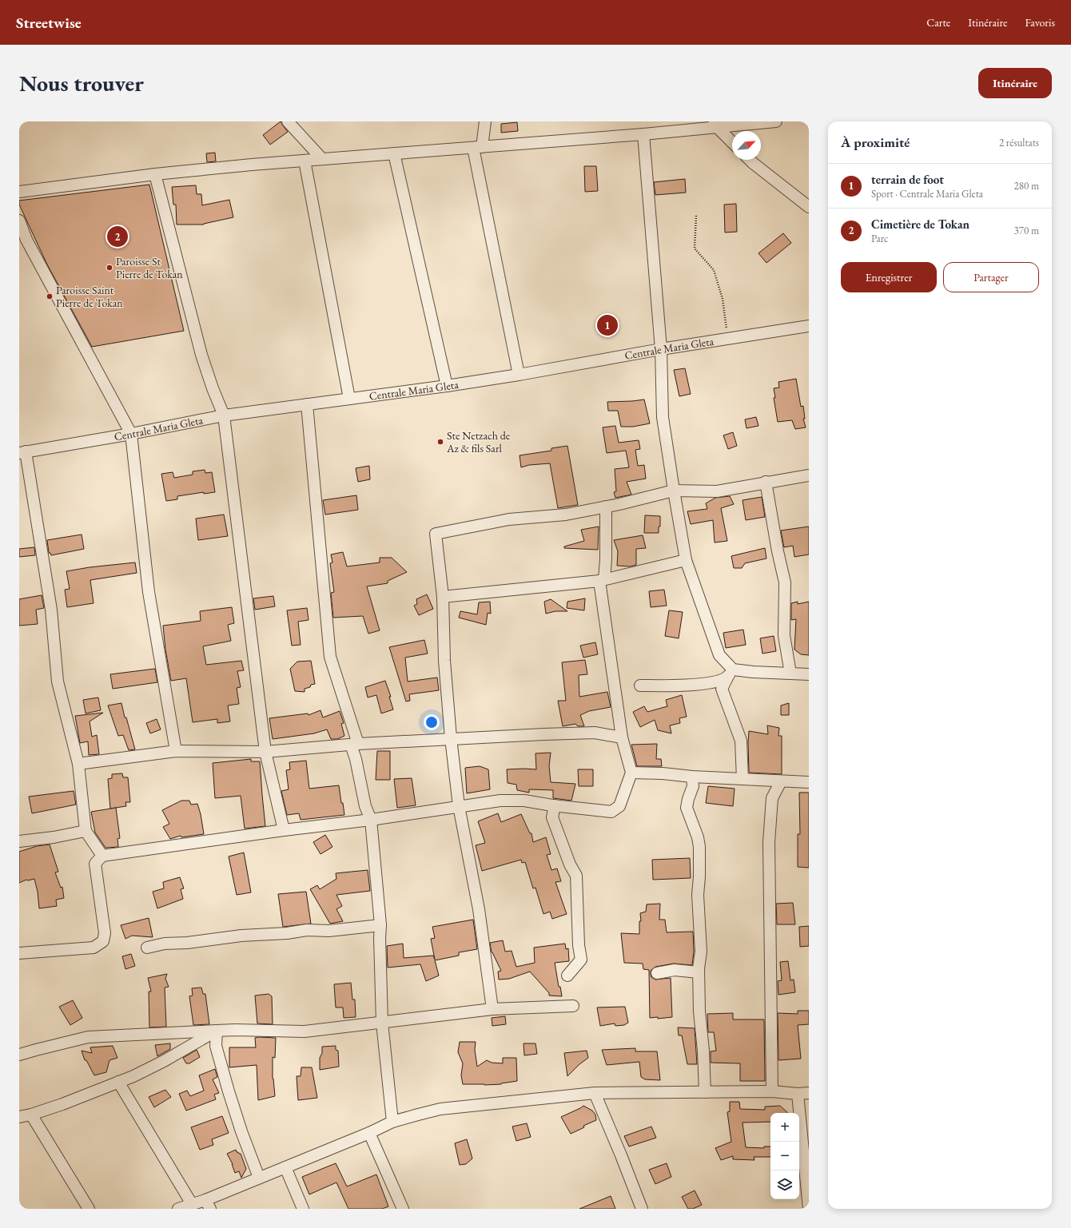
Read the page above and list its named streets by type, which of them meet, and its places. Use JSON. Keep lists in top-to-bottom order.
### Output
{
  "streets": {
    "street": ["Centrale Maria Gleta"]
  },
  "places": ["Paroisse St Pierre de Tokan", "Paroisse Saint Pierre de Tokan", "Ste Netzach de Az & fils Sarl"],
  "north": "top right",
  "page": {
    "header": "Streetwise",
    "nav": ["Carte", "Itinéraire", "Favoris"],
    "buttons": [
      "Itinéraire",
      ["Enregistrer", "Partager"]
    ],
    "title": "Nous trouver",
    "heading": ["À proximité", "2 résultats"],
    "list": [
      {
        "mark": "1",
        "name": "terrain de foot",
        "note": "Sport · Centrale Maria Gleta",
        "value": "280 m"
      },
      {
        "mark": "2",
        "name": "Cimetière de Tokan",
        "note": "Parc",
        "value": "370 m"
      }
    ],
    "pins": ["2", "1"],
    "map_buttons": ["+", "−"]
  }
}
